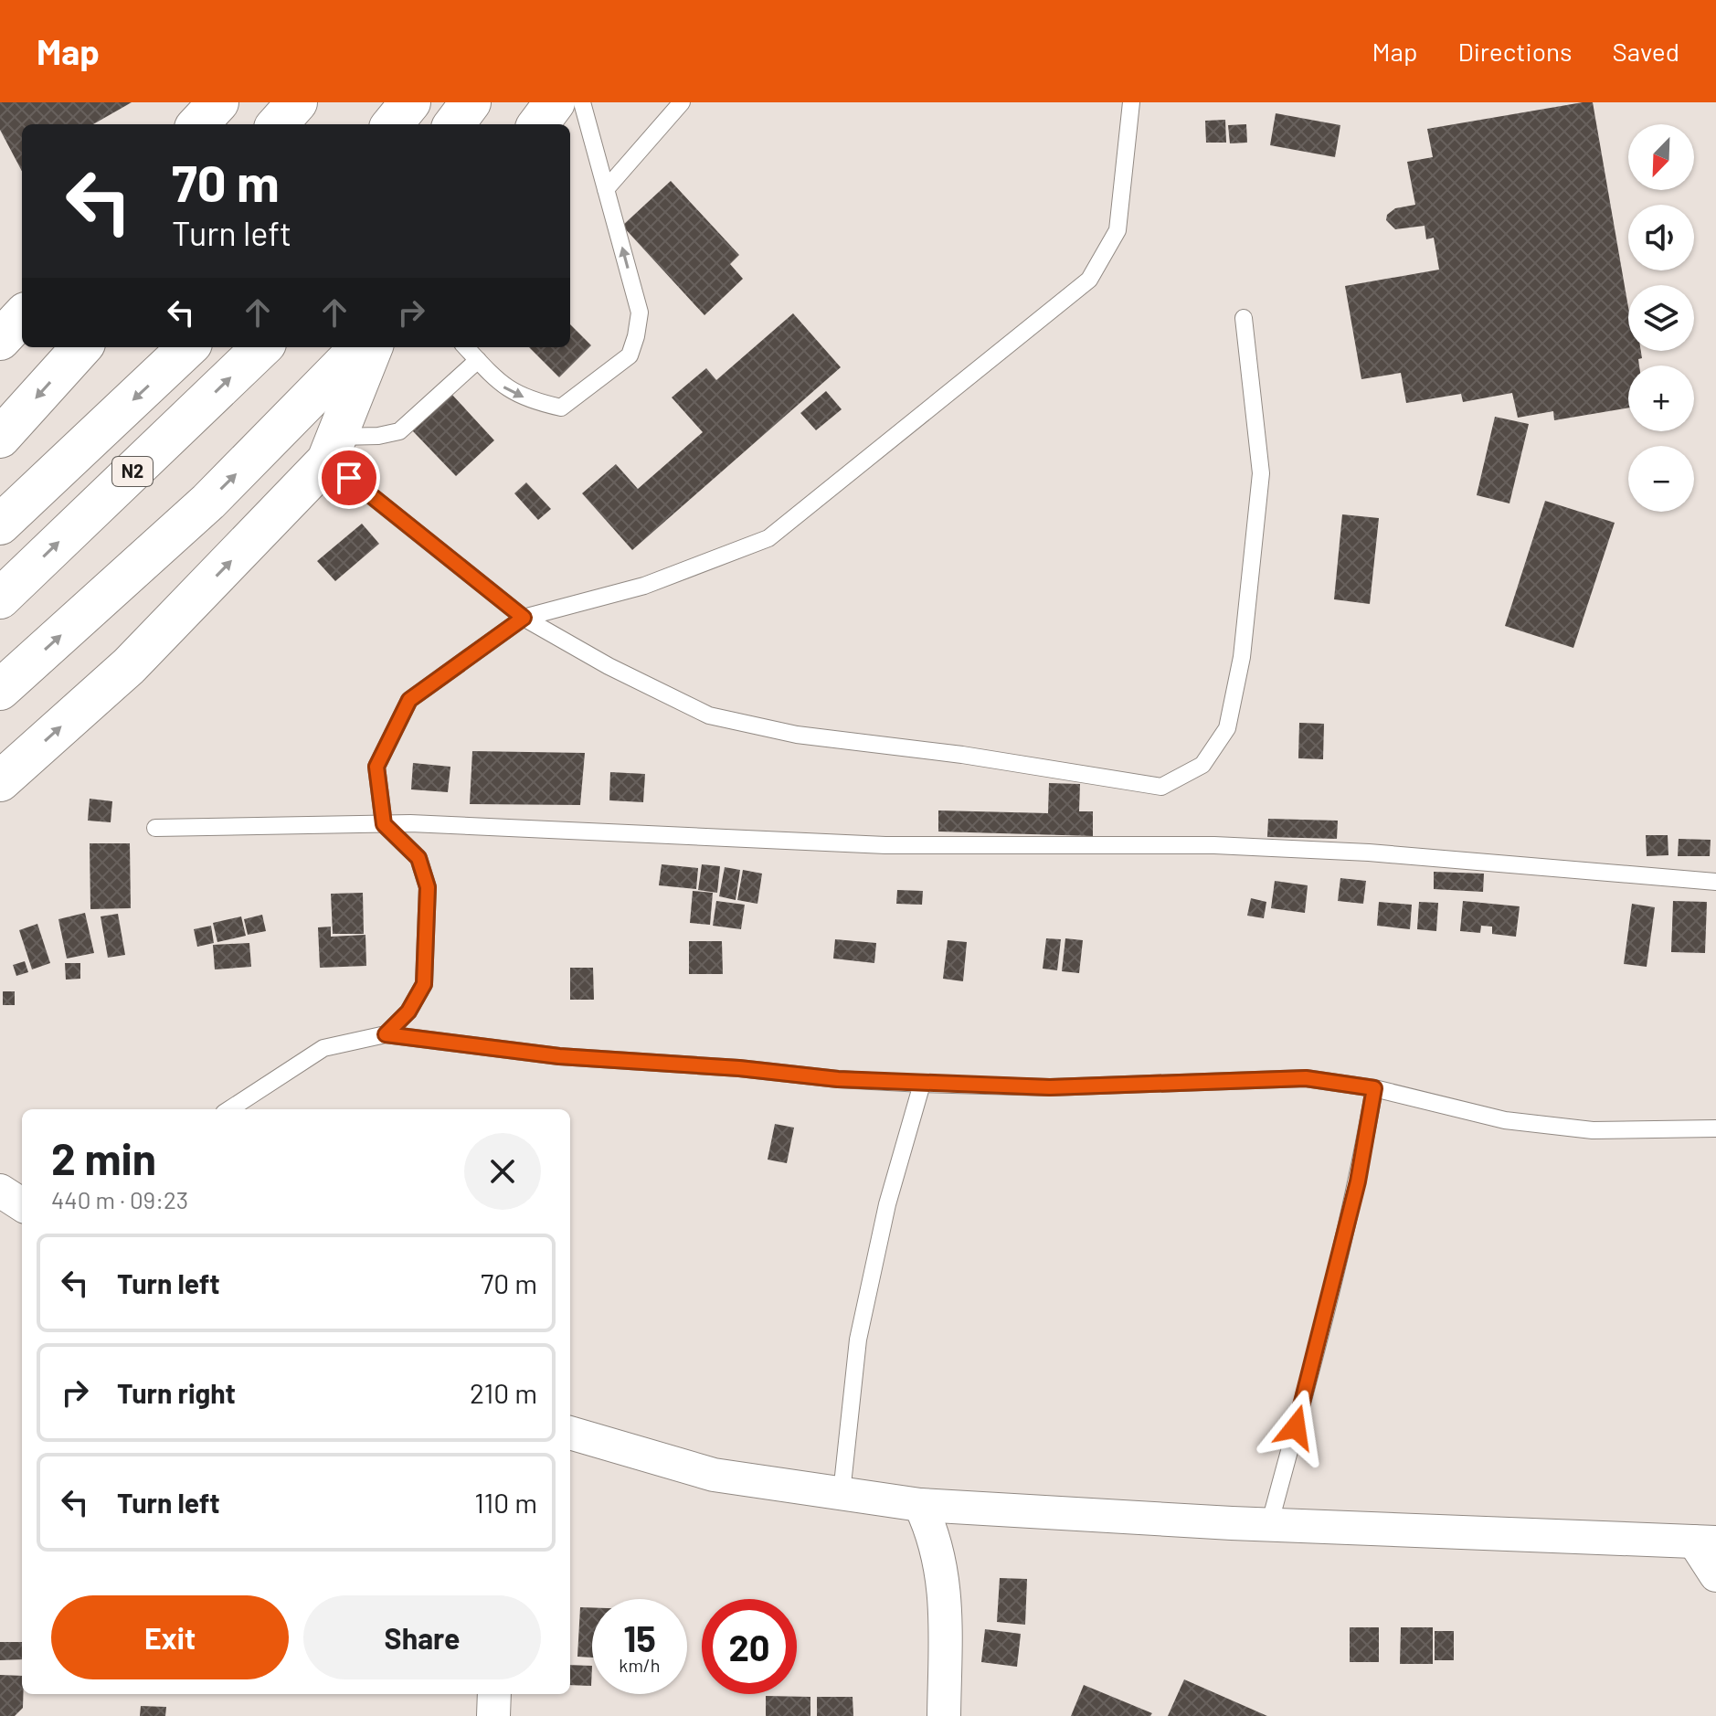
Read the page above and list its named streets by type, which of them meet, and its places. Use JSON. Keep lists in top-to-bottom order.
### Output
{
  "streets": {
    "main road": ["N2"]
  },
  "north": "bottom left",
  "page": {
    "header": "Map",
    "nav": ["Map", "Directions", "Saved"],
    "map_buttons": ["+", "−"],
    "turn": ["70 m", "Turn left"],
    "heading": ["2 min", "440 m · 09:23"],
    "list": [
      {
        "name": "Turn left",
        "value": "70 m"
      },
      {
        "name": "Turn right",
        "value": "210 m"
      },
      {
        "name": "Turn left",
        "value": "110 m"
      }
    ],
    "buttons": ["Exit", "Share"],
    "speed": "15 km/h",
    "limit": "20"
  }
}
